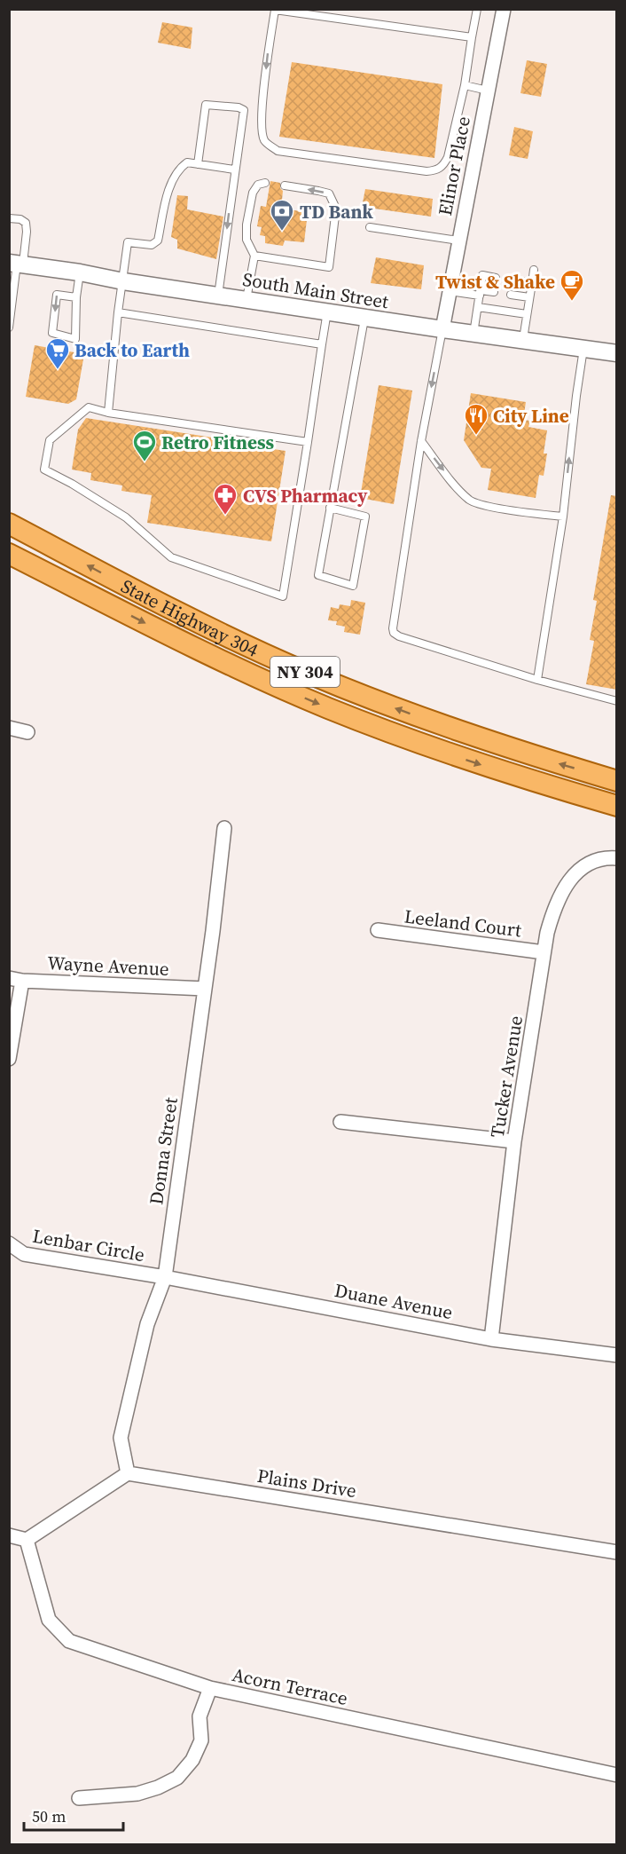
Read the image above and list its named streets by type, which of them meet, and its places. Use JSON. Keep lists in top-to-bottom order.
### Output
{
  "streets": {
    "main road": ["State Highway 304", "NY 304"],
    "street": [
      "Elinor Place",
      "South Main Street",
      "Leeland Court",
      "Wayne Avenue",
      "Tucker Avenue",
      "Donna Street",
      "Lenbar Circle",
      "Duane Avenue",
      "Plains Drive",
      "Acorn Terrace"
    ]
  },
  "crossings": [
    ["Elinor Place", "South Main Street"],
    ["Leeland Court", "Tucker Avenue"],
    ["Wayne Avenue", "Donna Street"],
    ["Tucker Avenue", "Duane Avenue"],
    ["Donna Street", "Lenbar Circle"],
    ["Donna Street", "Duane Avenue"],
    ["Donna Street", "Plains Drive"],
    ["Lenbar Circle", "Duane Avenue"]
  ],
  "places": {
    "bank": ["TD Bank"],
    "cafe": ["Twist & Shake"],
    "supermarket": ["Back to Earth"],
    "restaurant": ["City Line"],
    "sports": ["Retro Fitness"],
    "pharmacy": ["CVS Pharmacy"]
  },
  "scale_bar": "50 m"
}
